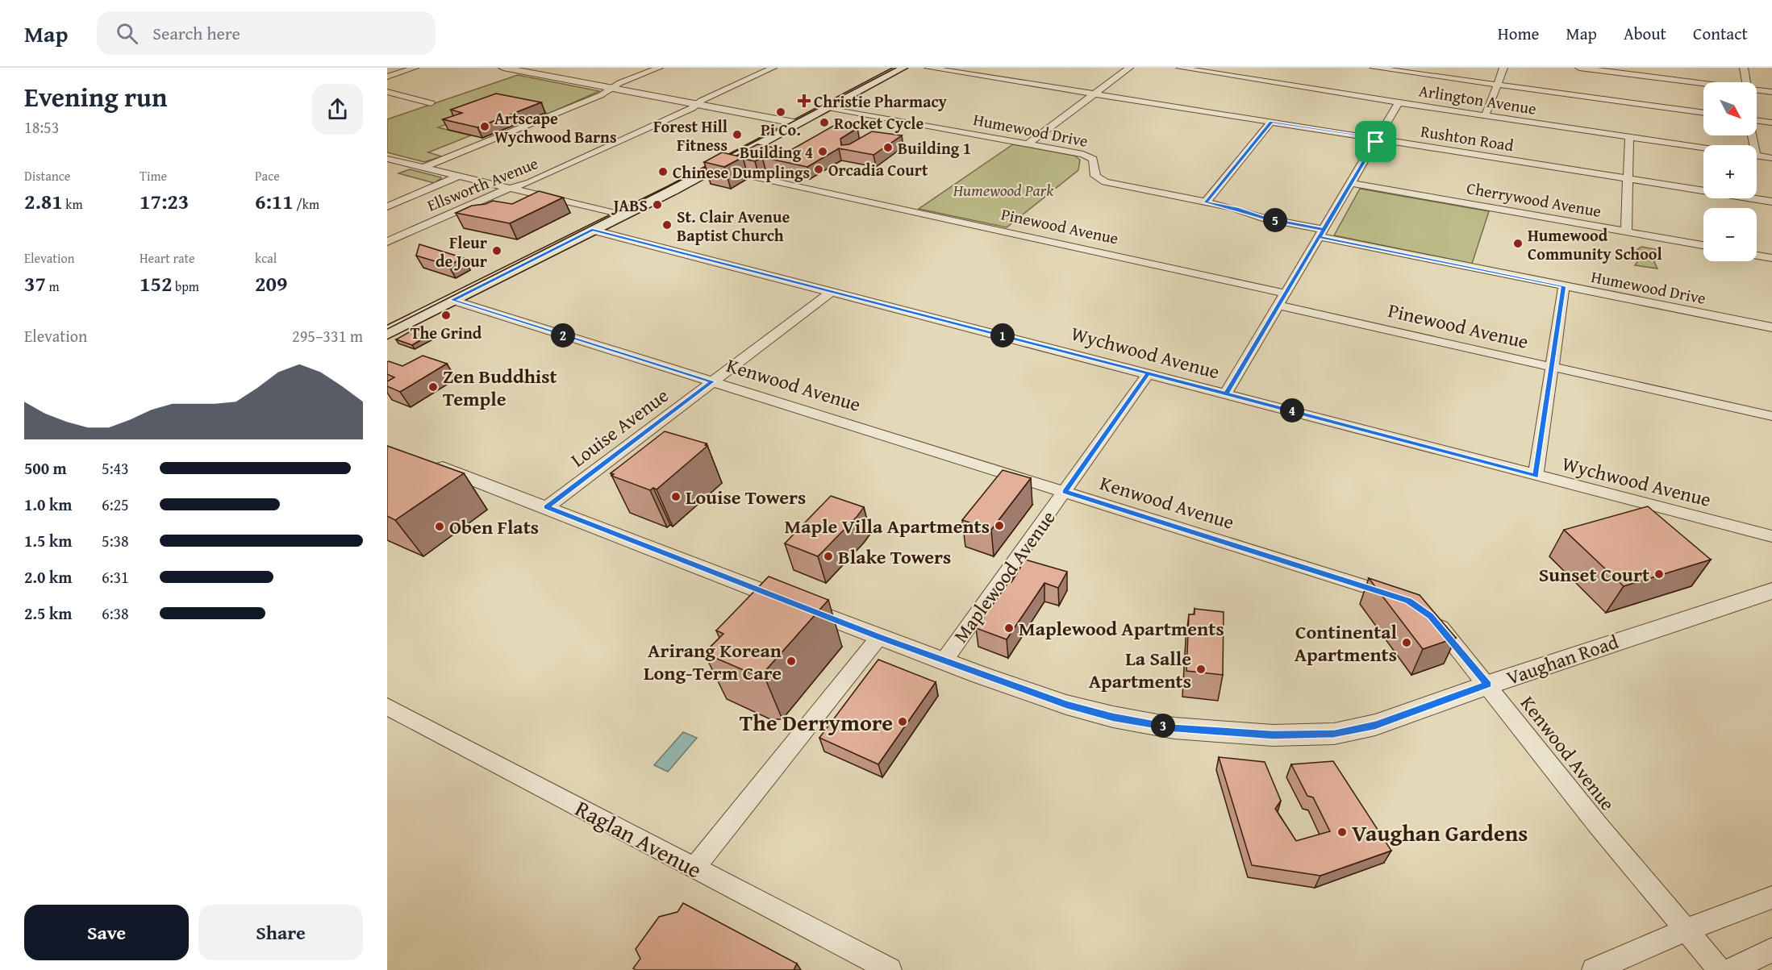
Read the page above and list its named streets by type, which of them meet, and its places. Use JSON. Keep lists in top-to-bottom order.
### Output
{
  "streets": {
    "street": [
      "Arlington Avenue",
      "Humewood Drive",
      "Rushton Road",
      "Ellsworth Avenue",
      "Cherrywood Avenue",
      "Pinewood Avenue",
      "Wychwood Avenue",
      "Kenwood Avenue",
      "Louise Avenue",
      "Maplewood Avenue",
      "Vaughan Road",
      "Raglan Avenue"
    ]
  },
  "crossings": [
    ["Wychwood Avenue", "Louise Avenue"],
    ["Wychwood Avenue", "Maplewood Avenue"],
    ["Kenwood Avenue", "Louise Avenue"],
    ["Kenwood Avenue", "Maplewood Avenue"],
    ["Kenwood Avenue", "Vaughan Road"],
    ["Louise Avenue", "Vaughan Road"],
    ["Maplewood Avenue", "Vaughan Road"]
  ],
  "parks": ["Humewood Park"],
  "places": {
    "health": ["Christie Pharmacy"],
    "other": [
      "Pi Co.",
      "Rocket Cycle",
      "Artscape Wychwood Barns",
      "Forest Hill Fitness",
      "Building 1",
      "Building 4",
      "Orcadia Court",
      "Chinese Dumplings",
      "JABS",
      "St. Clair Avenue Baptist Church",
      "Humewood Community School",
      "Fleur de Jour",
      "The Grind",
      "Zen Buddhist Temple",
      "Louise Towers",
      "Maple Villa Apartments",
      "Oben Flats",
      "Blake Towers",
      "Sunset Court",
      "Maplewood Apartments",
      "Continental Apartments",
      "Arirang Korean Long-Term Care",
      "La Salle Apartments",
      "The Derrymore",
      "Vaughan Gardens"
    ]
  },
  "north": "bottom right",
  "page": {
    "header": "Map",
    "search": "Search here",
    "nav": [
      "Home",
      "Map",
      "About",
      "Contact"
    ],
    "heading": ["Evening run", "18:53"],
    "map_buttons": ["+", "−"],
    "stats": [
      ["Distance", "2.81 km"],
      ["Time", "17:23"],
      ["Pace", "6:11 /km"],
      ["Elevation", "37 m"],
      ["Heart rate", "152 bpm"],
      ["kcal", "209"]
    ],
    "pins": [
      "5",
      "1",
      "2",
      "4",
      "3"
    ],
    "chart": ["Elevation", "295–331 m"],
    "list": [
      {
        "name": "500 m",
        "note": "5:43"
      },
      {
        "name": "1.0 km",
        "note": "6:25"
      },
      {
        "name": "1.5 km",
        "note": "5:38"
      },
      {
        "name": "2.0 km",
        "note": "6:31"
      },
      {
        "name": "2.5 km",
        "note": "6:38"
      }
    ],
    "buttons": ["Save", "Share"]
  }
}
